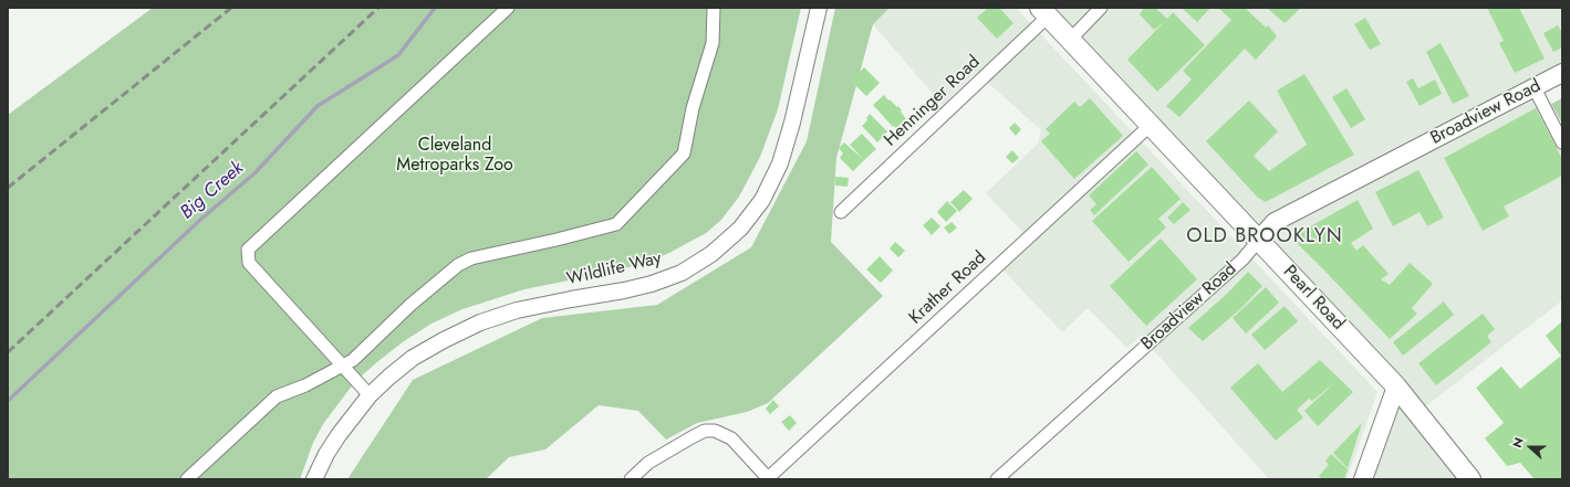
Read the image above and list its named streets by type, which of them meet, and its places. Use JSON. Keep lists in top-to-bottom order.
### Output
{
  "streets": {
    "main road": ["Broadview Road", "Pearl Road"],
    "street": ["Henninger Road", "Wildlife Way", "Krather Road"]
  },
  "crossings": [
    ["Henninger Road", "Pearl Road"],
    ["Broadview Road", "Pearl Road"],
    ["Krather Road", "Pearl Road"]
  ],
  "districts": ["OLD BROOKLYN"],
  "water": ["Big Creek"],
  "parks": ["Cleveland Metroparks Zoo"],
  "north": "left"
}
